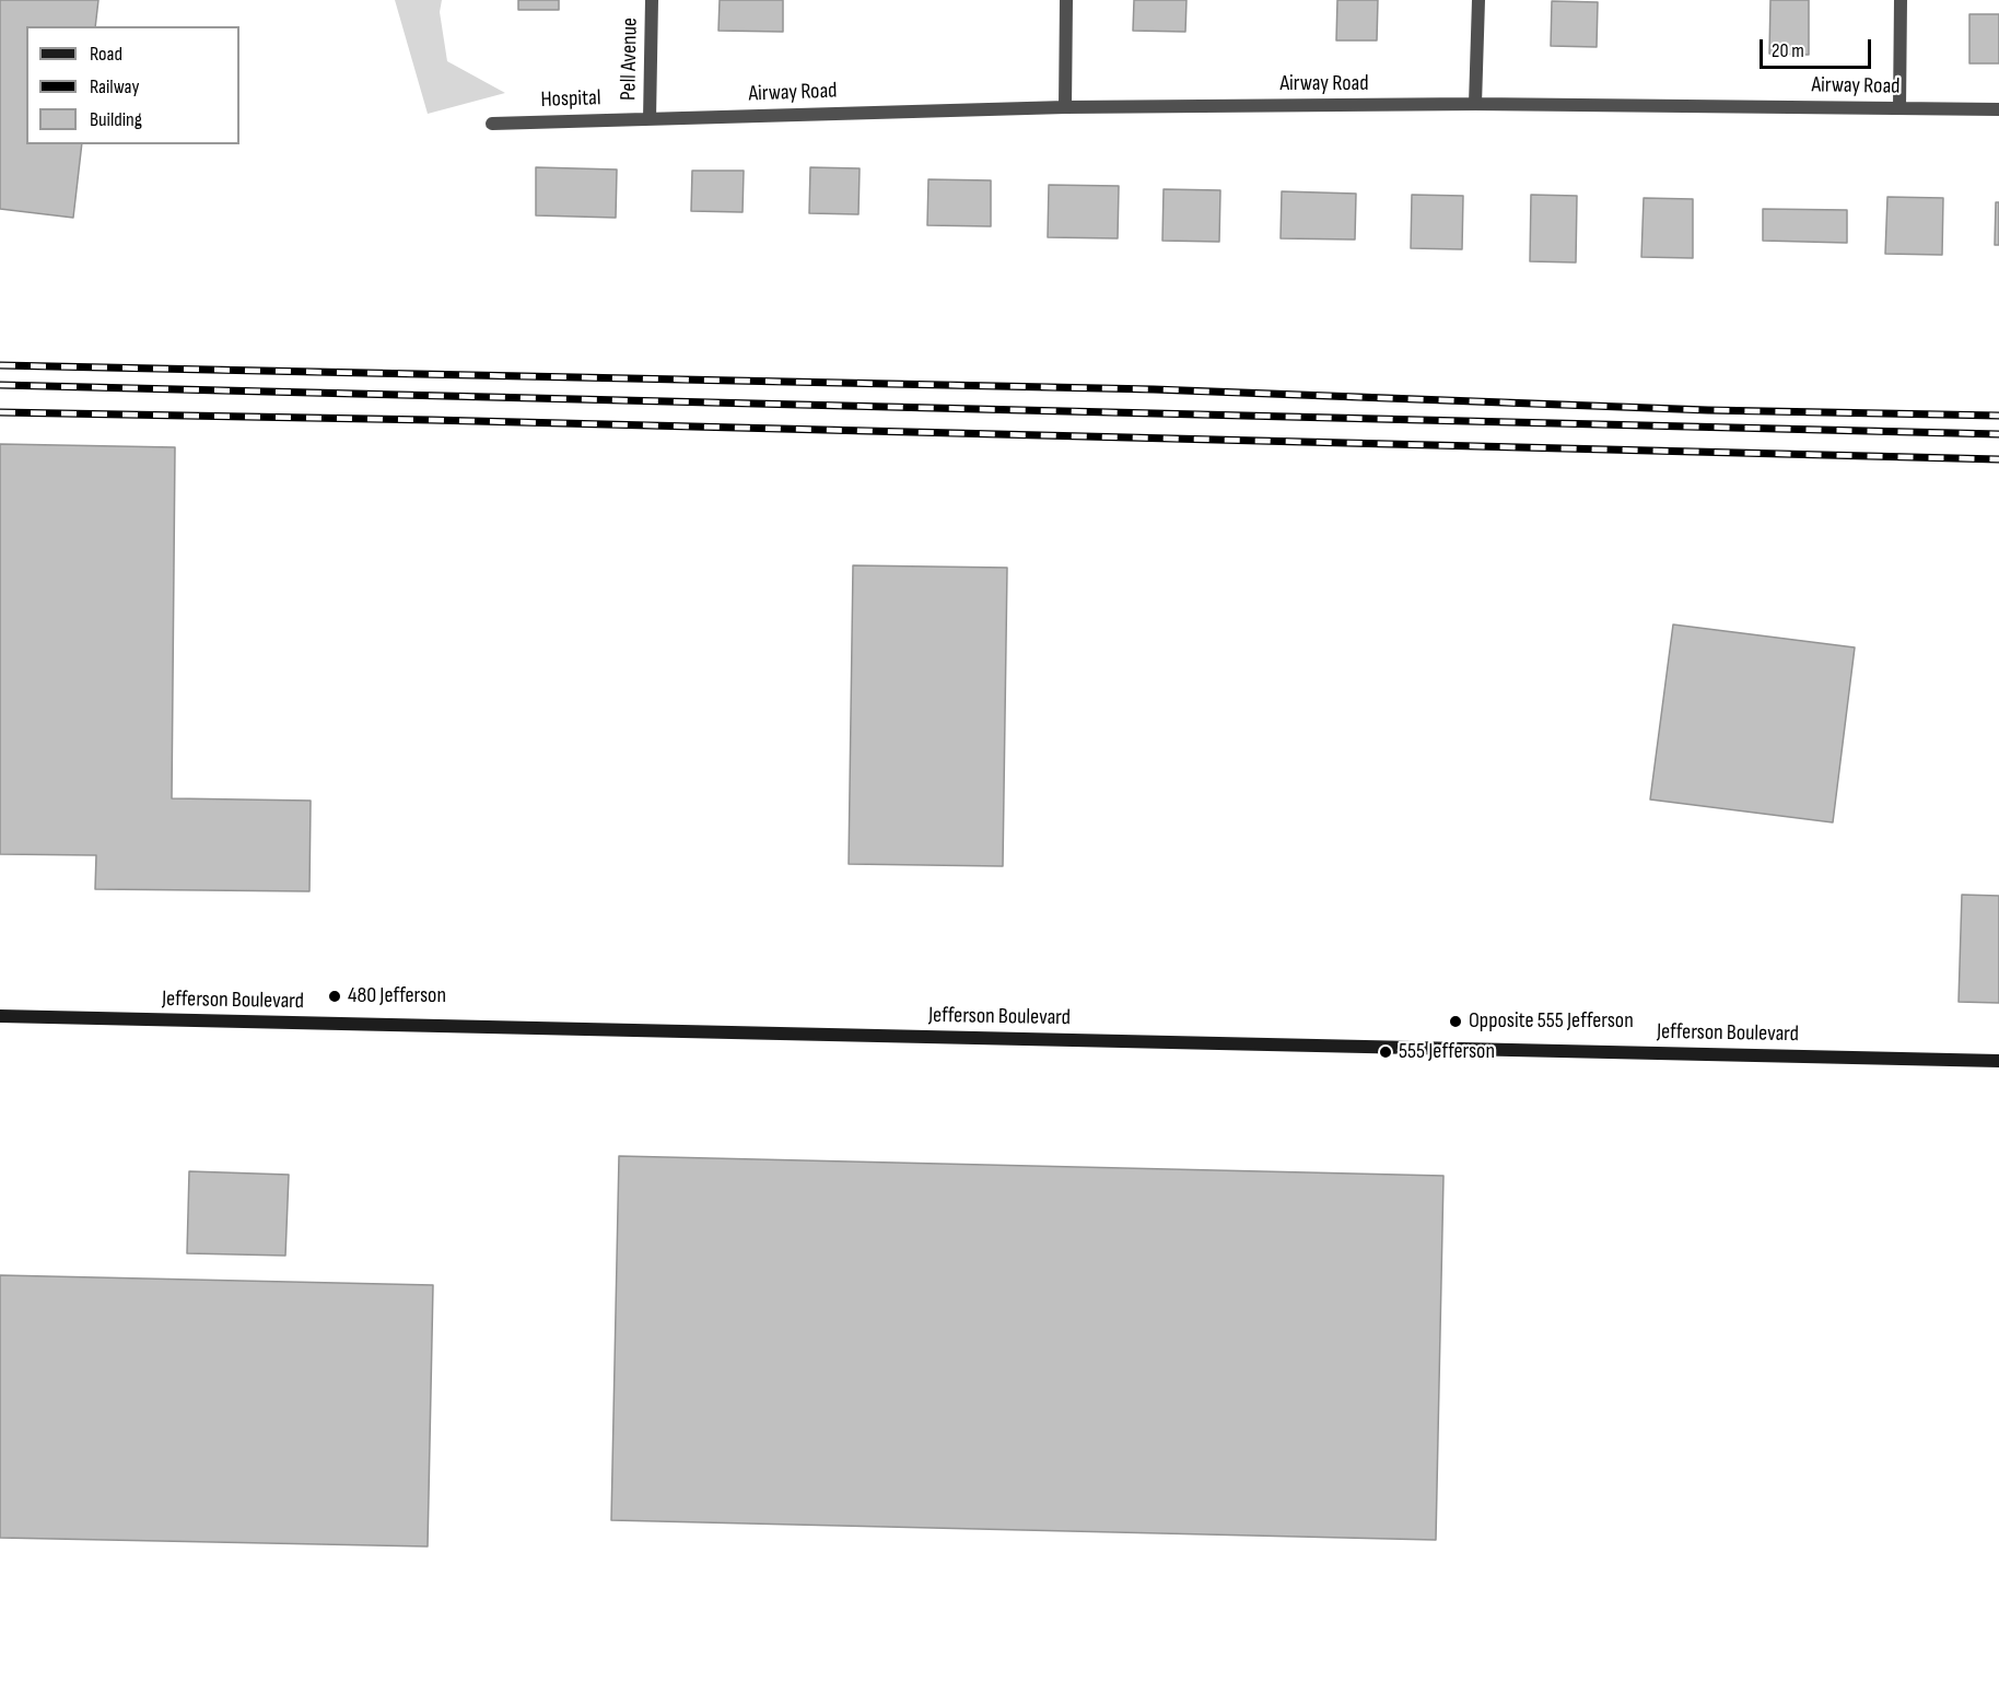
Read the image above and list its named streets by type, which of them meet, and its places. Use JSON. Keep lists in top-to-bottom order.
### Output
{
  "streets": {
    "main road": ["Jefferson Boulevard"],
    "street": ["Pell Avenue", "Airway Road", "Hospital"]
  },
  "crossings": [
    ["Pell Avenue", "Airway Road"],
    ["Pell Avenue", "Hospital"],
    ["Airway Road", "Hospital"]
  ],
  "places": ["480 Jefferson", "Opposite 555 Jefferson", "555 Jefferson"],
  "legend": ["Road", "Railway", "Building"],
  "scale_bar": "20 m"
}
